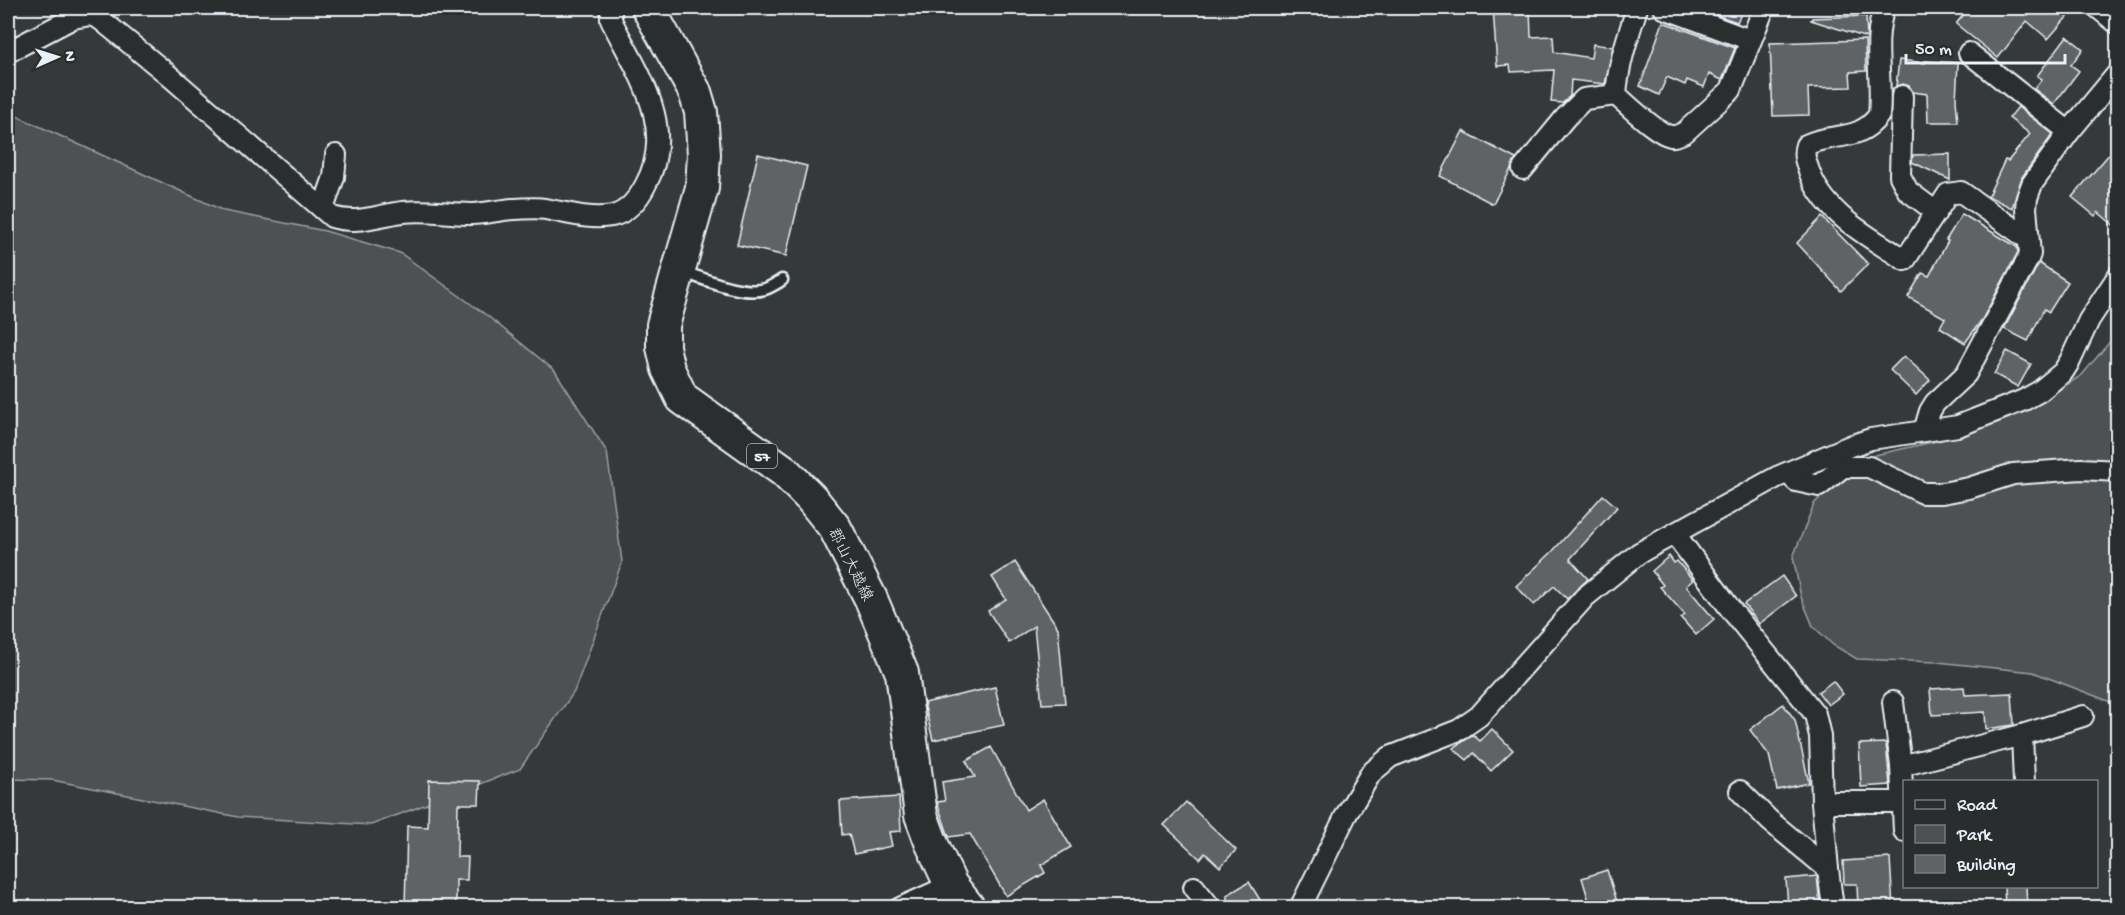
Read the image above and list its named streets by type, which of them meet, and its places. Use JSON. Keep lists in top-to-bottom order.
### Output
{
  "streets": {
    "main road": ["57", "郡山大越線"]
  },
  "legend": ["Road", "Park", "Building"],
  "scale_bar": "50 m",
  "north": "right"
}
